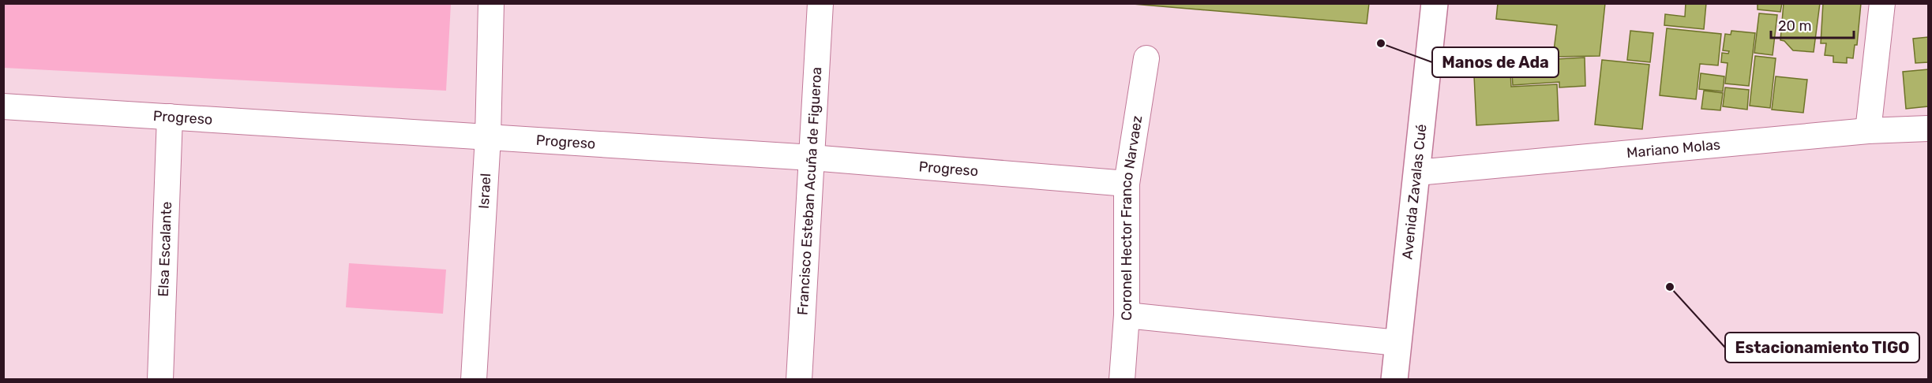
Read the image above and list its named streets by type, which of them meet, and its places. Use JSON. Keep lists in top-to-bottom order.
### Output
{
  "streets": {
    "main road": ["Avenida Zavalas Cué"],
    "street": [
      "Progreso",
      "Mariano Molas",
      "Israel",
      "Francisco Esteban Acuña de Figueroa",
      "Coronel Hector Franco Narvaez",
      "Elsa Escalante"
    ]
  },
  "crossings": [
    ["Progreso", "Israel"],
    ["Progreso", "Francisco Esteban Acuña de Figueroa"],
    ["Progreso", "Coronel Hector Franco Narvaez"],
    ["Progreso", "Elsa Escalante"],
    ["Mariano Molas", "Avenida Zavalas Cué"]
  ],
  "places": ["Manos de Ada", "Estacionamiento TIGO"],
  "scale_bar": "20 m"
}
